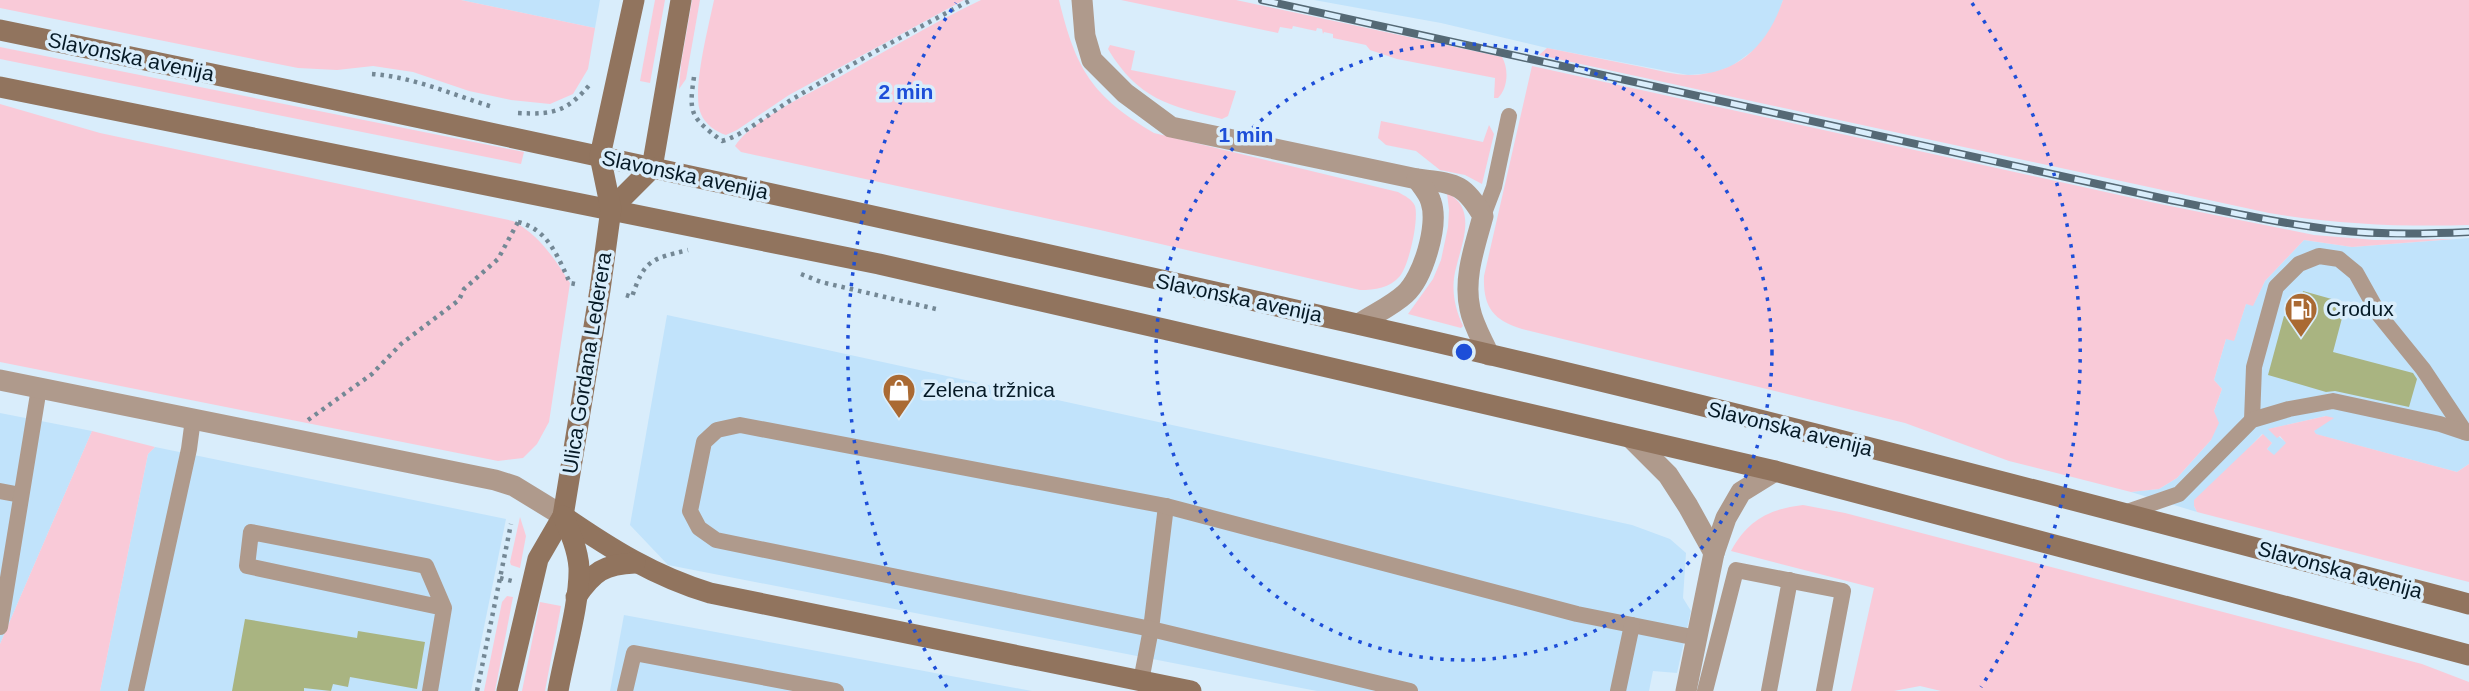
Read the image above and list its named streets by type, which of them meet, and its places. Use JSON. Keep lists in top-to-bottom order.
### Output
{
  "streets": {
    "main road": ["Slavonska avenija", "Ulica Gordana Lederera"]
  },
  "crossings": [
    ["Slavonska avenija", "Ulica Gordana Lederera"]
  ],
  "places": {
    "fuel station": ["Crodux"],
    "shop": ["Zelena tržnica"]
  },
  "rings": ["2 min", "1 min"]
}
